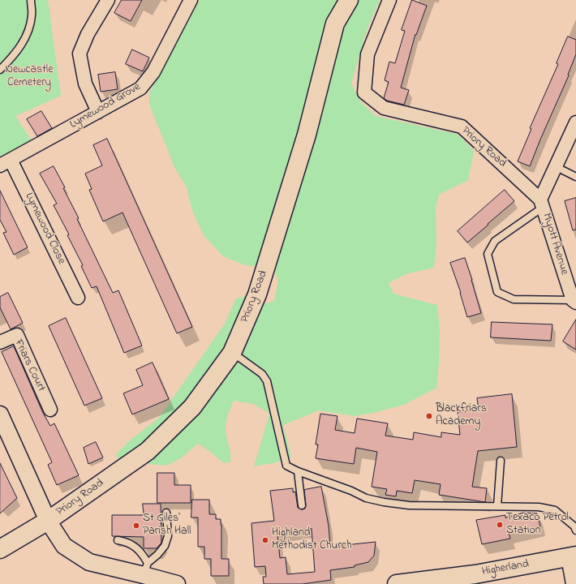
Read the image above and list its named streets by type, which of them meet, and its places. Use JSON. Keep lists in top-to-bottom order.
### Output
{
  "streets": {
    "main road": ["Priory Road", "Higherland"],
    "street": [
      "Lymewood Grove",
      "Lymewood Close",
      "Myott Avenue",
      "Friars Court"
    ]
  },
  "crossings": [
    ["Lymewood Grove", "Lymewood Close"],
    ["Priory Road", "Myott Avenue"]
  ],
  "parks": ["Newcastle Cemetery"],
  "places": [
    "Blackfriars Academy",
    "Texaco Petrol Station",
    "St Giles' Parish Hall",
    "Highland Methodist Church"
  ]
}
